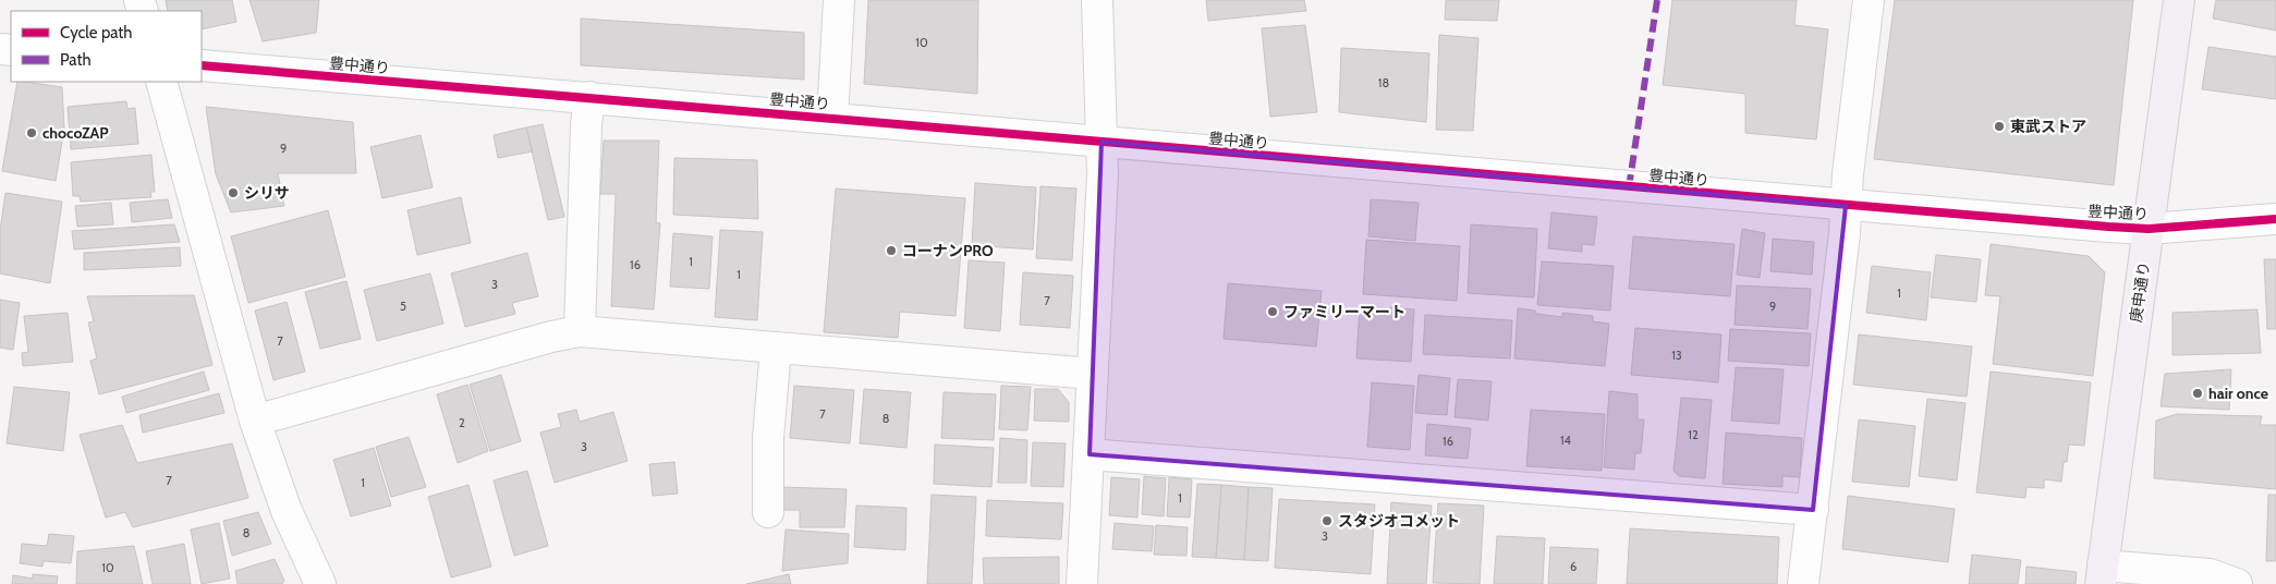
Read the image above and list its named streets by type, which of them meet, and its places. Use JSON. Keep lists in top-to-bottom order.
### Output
{
  "streets": {
    "main road": ["庚申通り"],
    "street": ["豊中通り"]
  },
  "crossings": [
    ["豊中通り", "庚申通り"]
  ],
  "places": [
    "東武ストア",
    "chocoZAP",
    "シリサ",
    "コーナンPRO",
    "ファミリーマート",
    "hair once",
    "スタジオコメット"
  ],
  "house_numbers": [
    "10",
    "18",
    "9",
    "1",
    "16",
    "1",
    "3",
    "1",
    "7",
    "5",
    "9",
    "7",
    "13",
    "7",
    "8",
    "2",
    "12",
    "14",
    "16",
    "3",
    "7",
    "1",
    "1",
    "8",
    "3",
    "6",
    "10"
  ],
  "legend": ["Cycle path", "Path"]
}
